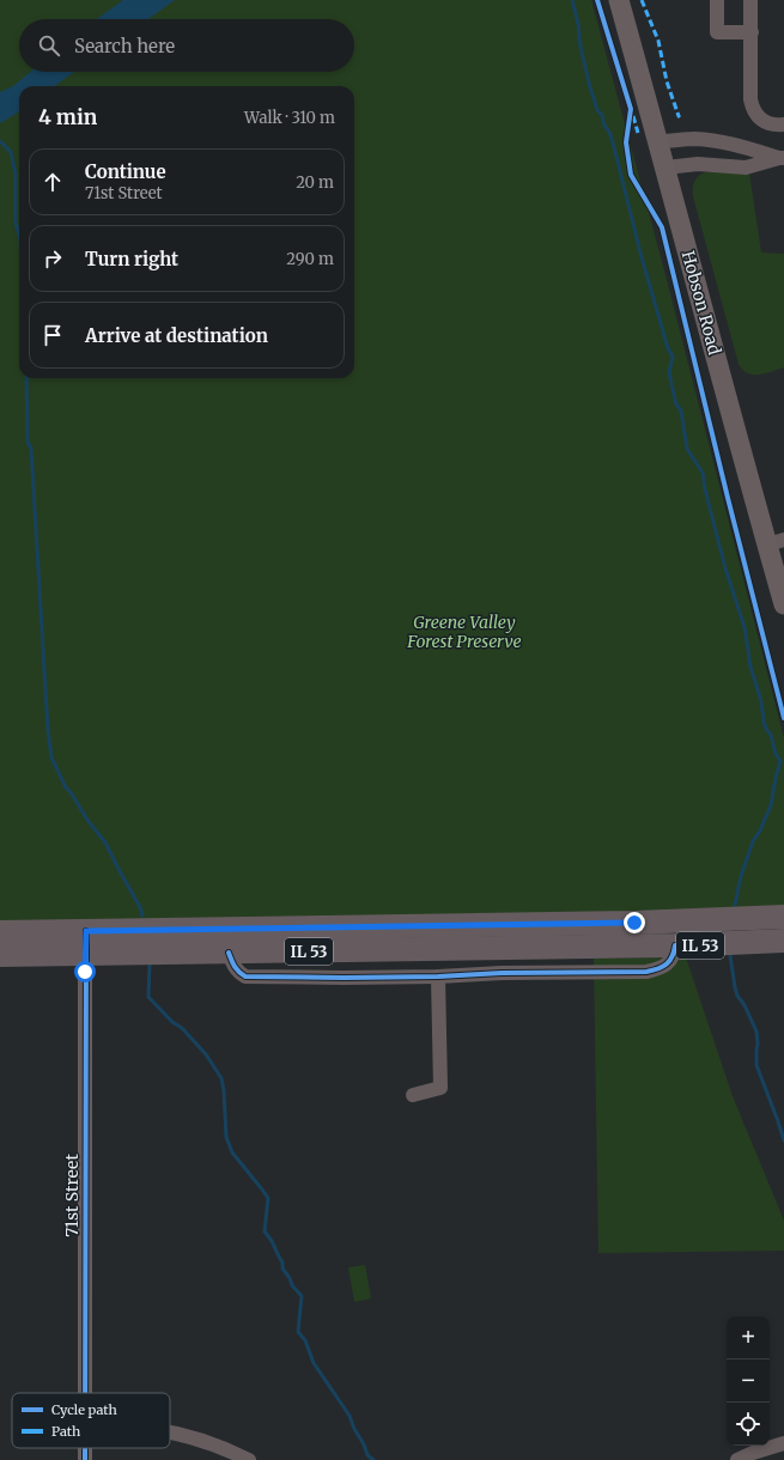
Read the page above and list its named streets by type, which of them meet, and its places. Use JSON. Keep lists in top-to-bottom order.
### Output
{
  "streets": {
    "main road": ["Hobson Road", "IL 53"],
    "street": ["71st Street"]
  },
  "crossings": [
    ["IL 53", "71st Street"]
  ],
  "parks": ["Greene Valley Forest Preserve"],
  "legend": ["Cycle path", "Path"],
  "page": {
    "search": "Search here",
    "heading": ["4 min", "Walk · 310 m"],
    "list": [
      ["Continue", "71st Street", "20 m"],
      ["Turn right", "290 m"],
      "Arrive at destination"
    ],
    "map_buttons": ["+", "−"]
  }
}
